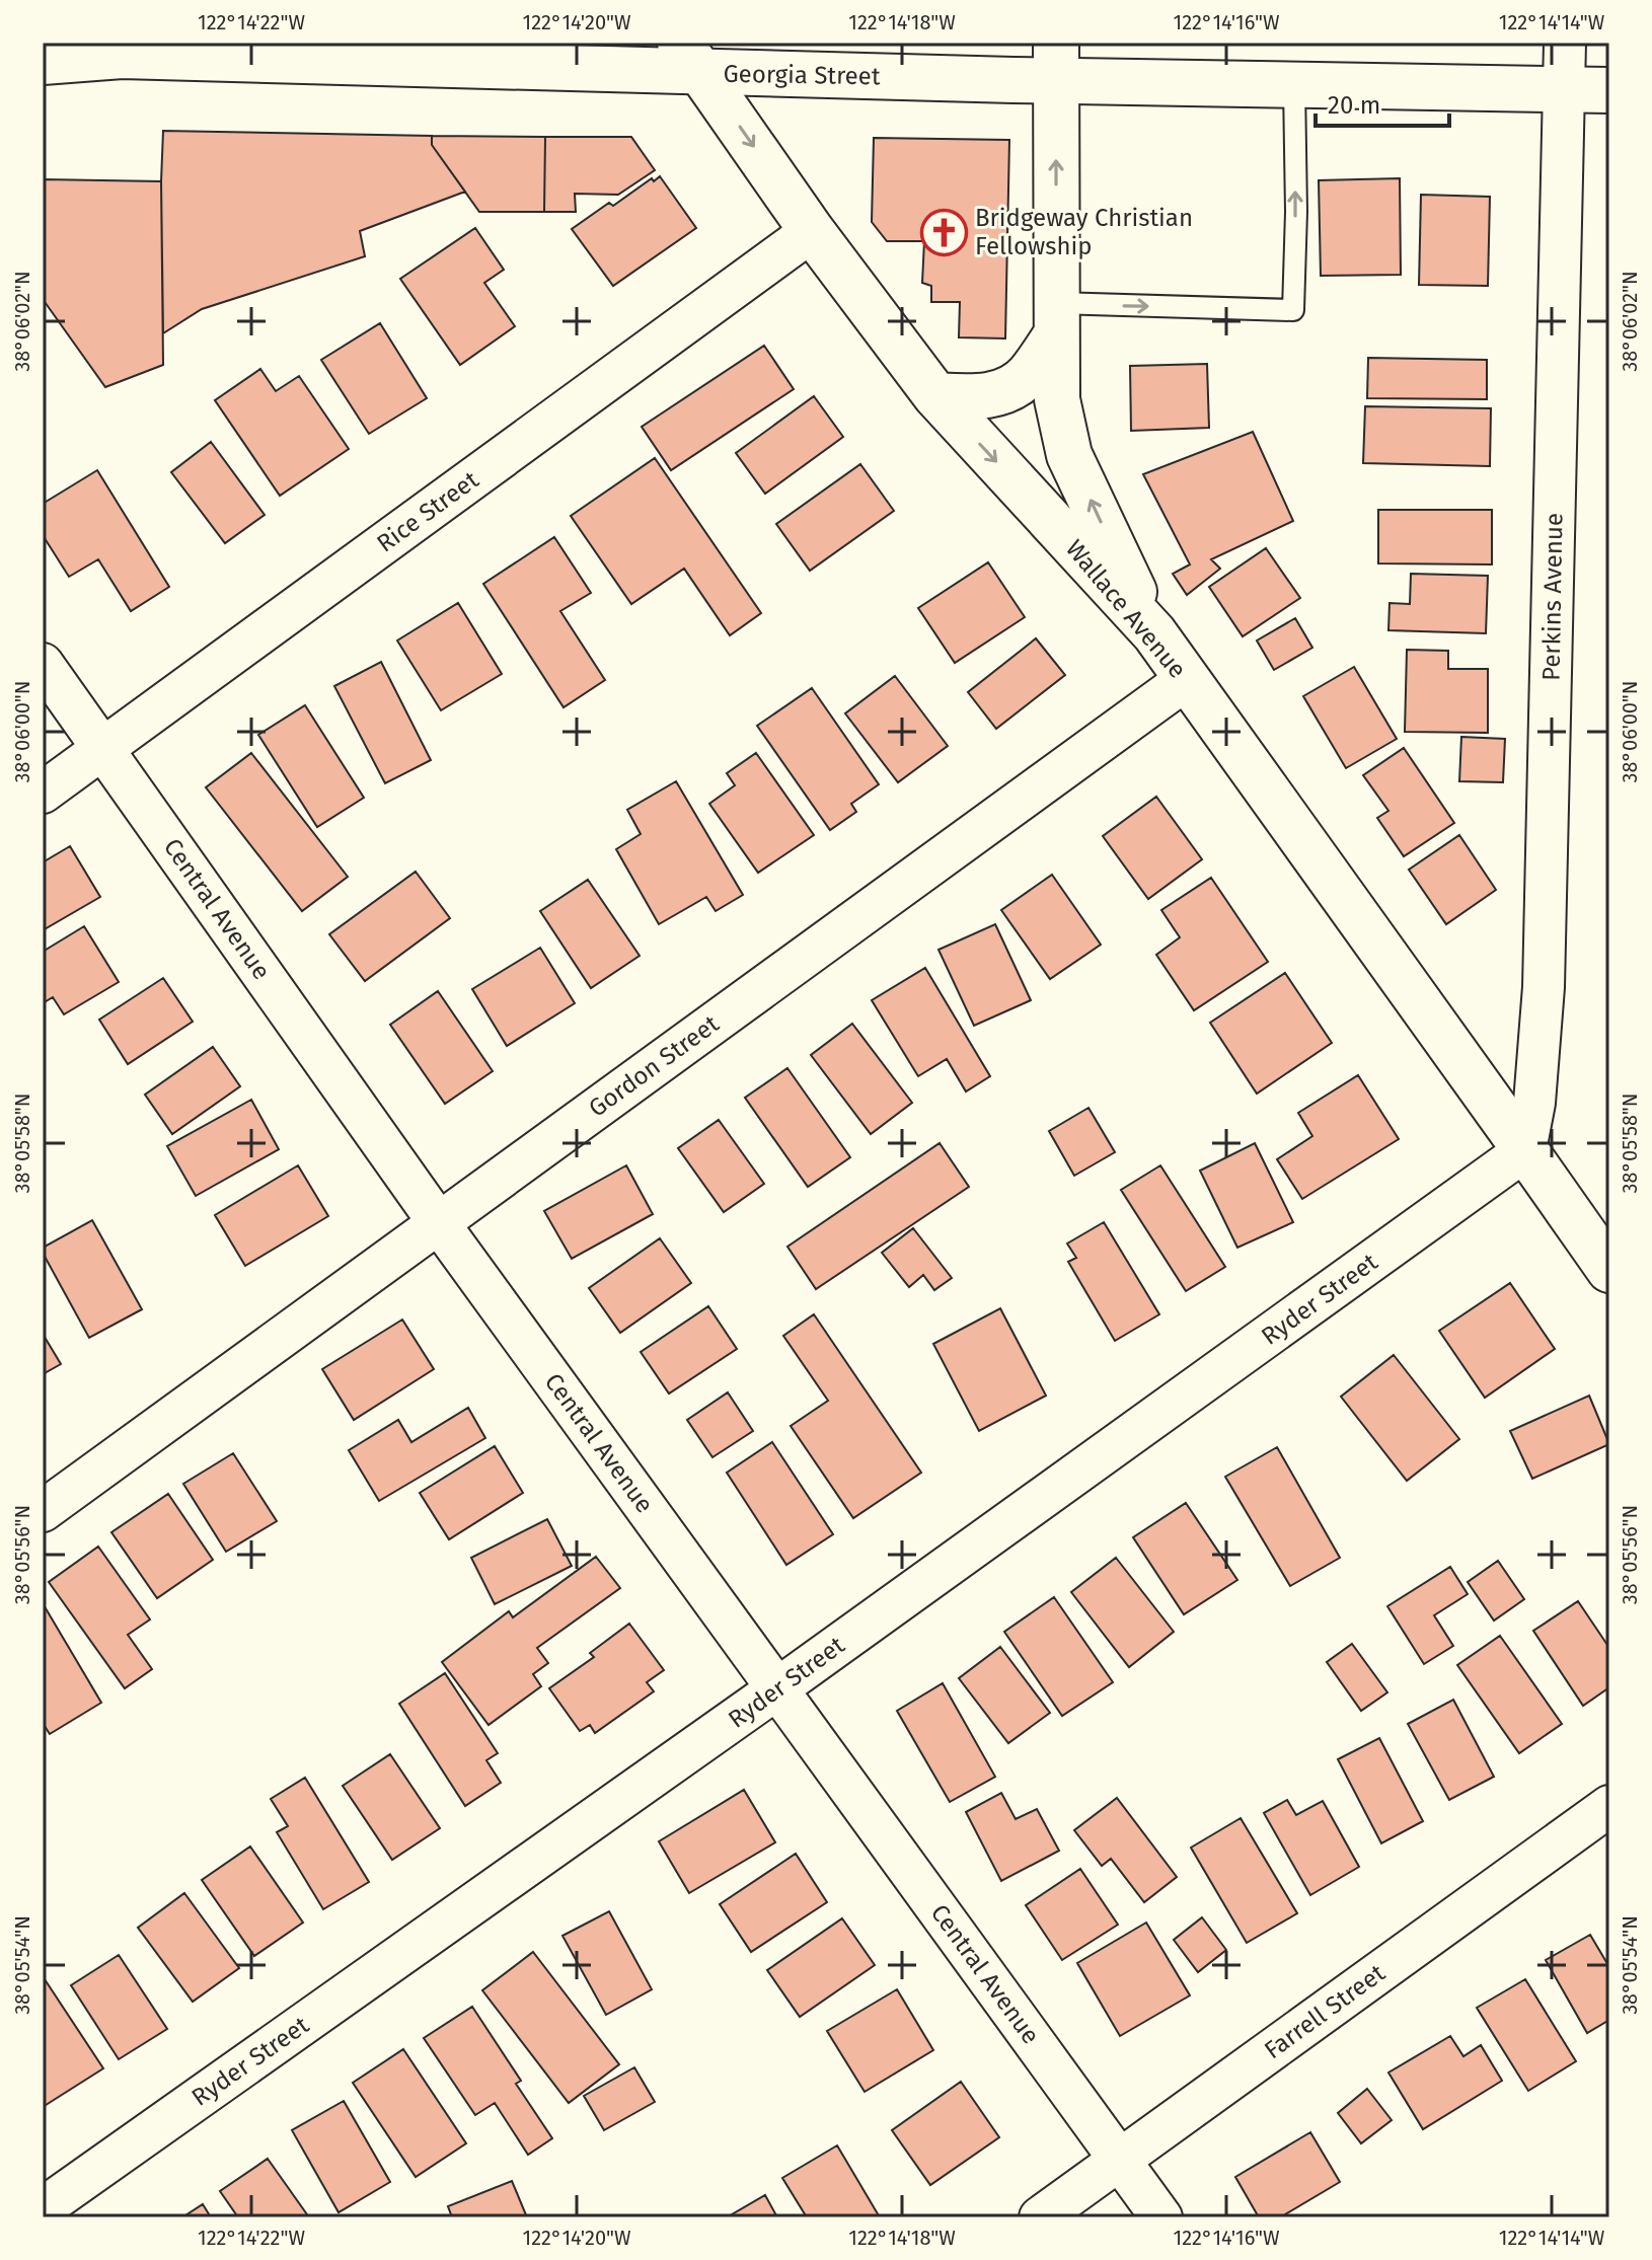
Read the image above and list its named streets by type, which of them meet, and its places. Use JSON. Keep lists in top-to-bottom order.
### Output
{
  "streets": {
    "street": [
      "Georgia Street",
      "Rice Street",
      "Perkins Avenue",
      "Wallace Avenue",
      "Central Avenue",
      "Gordon Street",
      "Ryder Street",
      "Farrell Street"
    ]
  },
  "crossings": [
    ["Georgia Street", "Perkins Avenue"],
    ["Georgia Street", "Wallace Avenue"],
    ["Rice Street", "Wallace Avenue"],
    ["Rice Street", "Central Avenue"],
    ["Perkins Avenue", "Wallace Avenue"],
    ["Perkins Avenue", "Ryder Street"],
    ["Wallace Avenue", "Gordon Street"],
    ["Wallace Avenue", "Ryder Street"],
    ["Central Avenue", "Gordon Street"],
    ["Central Avenue", "Ryder Street"],
    ["Central Avenue", "Farrell Street"]
  ],
  "places": {
    "church": ["Bridgeway Christian Fellowship"]
  },
  "scale_bar": "20 m",
  "coordinates": [
    "122°14'22\"W",
    "122°14'20\"W",
    "122°14'18\"W",
    "122°14'16\"W",
    "122°14'14\"W",
    "38°06'02\"N",
    "38°06'00\"N",
    "38°05'58\"N",
    "38°05'56\"N",
    "38°05'54\"N"
  ]
}
